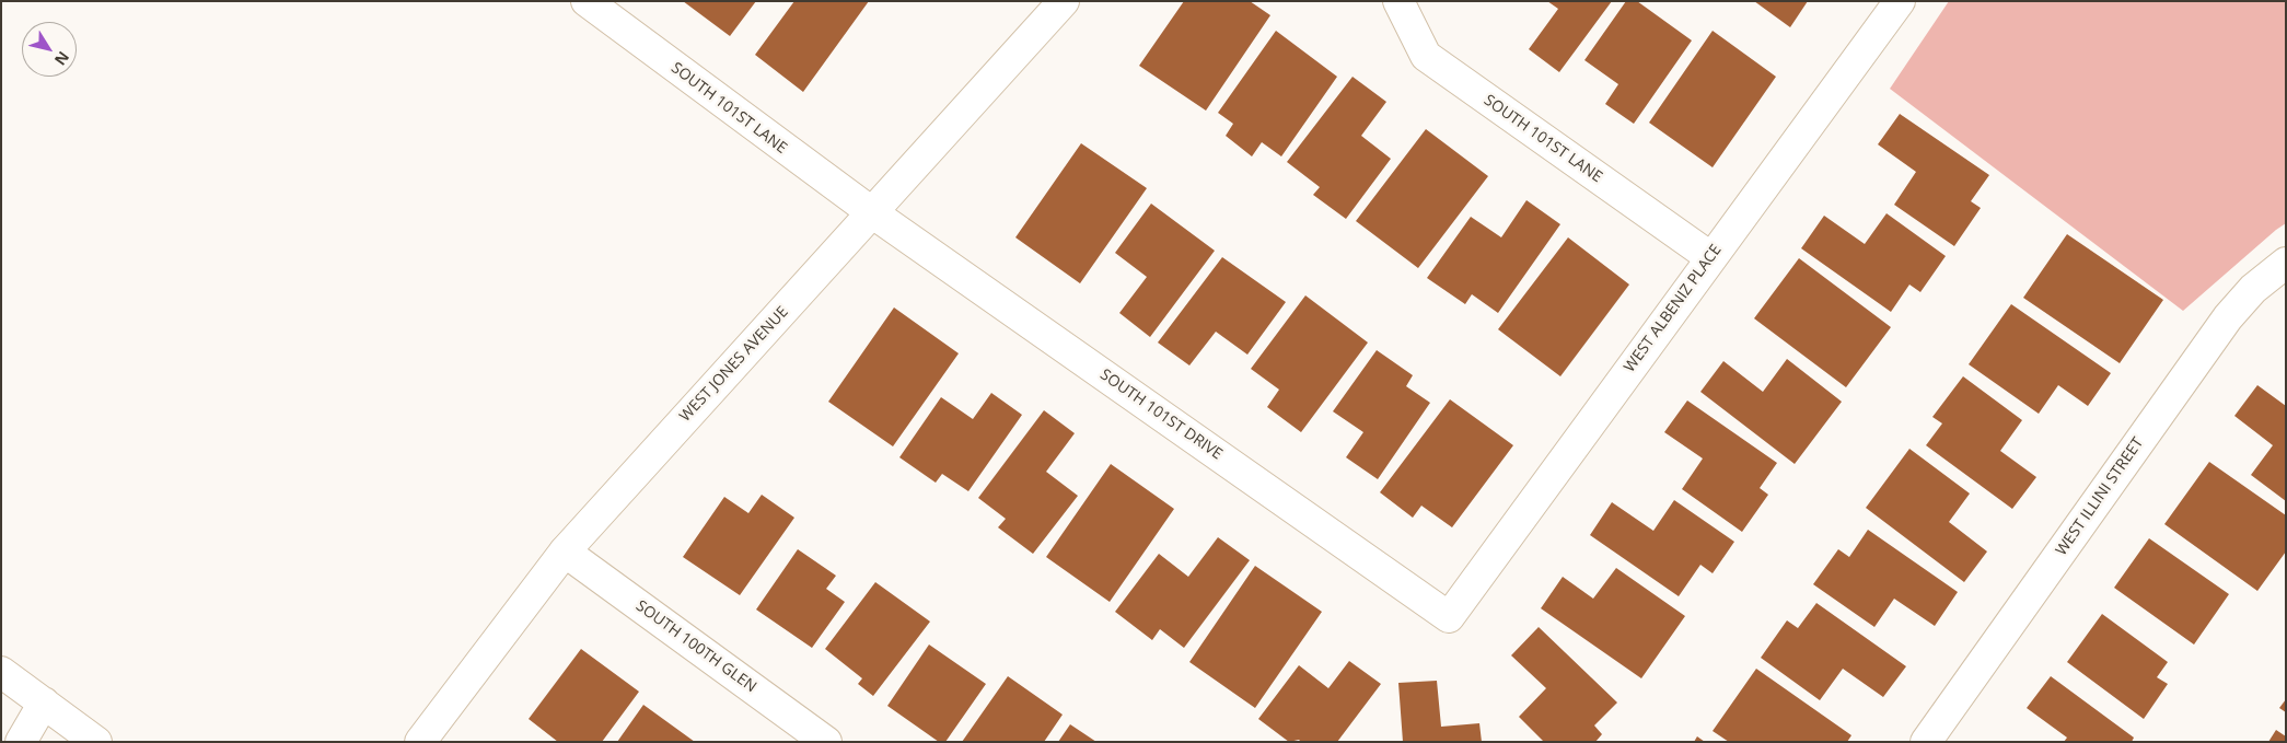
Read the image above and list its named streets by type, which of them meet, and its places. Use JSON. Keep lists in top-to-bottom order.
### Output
{
  "streets": {
    "street": [
      "SOUTH 101ST LANE",
      "WEST ALBENIZ PLACE",
      "WEST JONES AVENUE",
      "SOUTH 101ST DRIVE",
      "WEST ILLINI STREET",
      "SOUTH 100TH GLEN"
    ]
  },
  "crossings": [
    ["SOUTH 101ST LANE", "WEST ALBENIZ PLACE"],
    ["SOUTH 101ST LANE", "WEST JONES AVENUE"],
    ["SOUTH 101ST LANE", "SOUTH 101ST DRIVE"],
    ["WEST ALBENIZ PLACE", "SOUTH 101ST DRIVE"],
    ["WEST JONES AVENUE", "SOUTH 101ST DRIVE"],
    ["WEST JONES AVENUE", "SOUTH 100TH GLEN"]
  ],
  "north": "bottom right"
}
